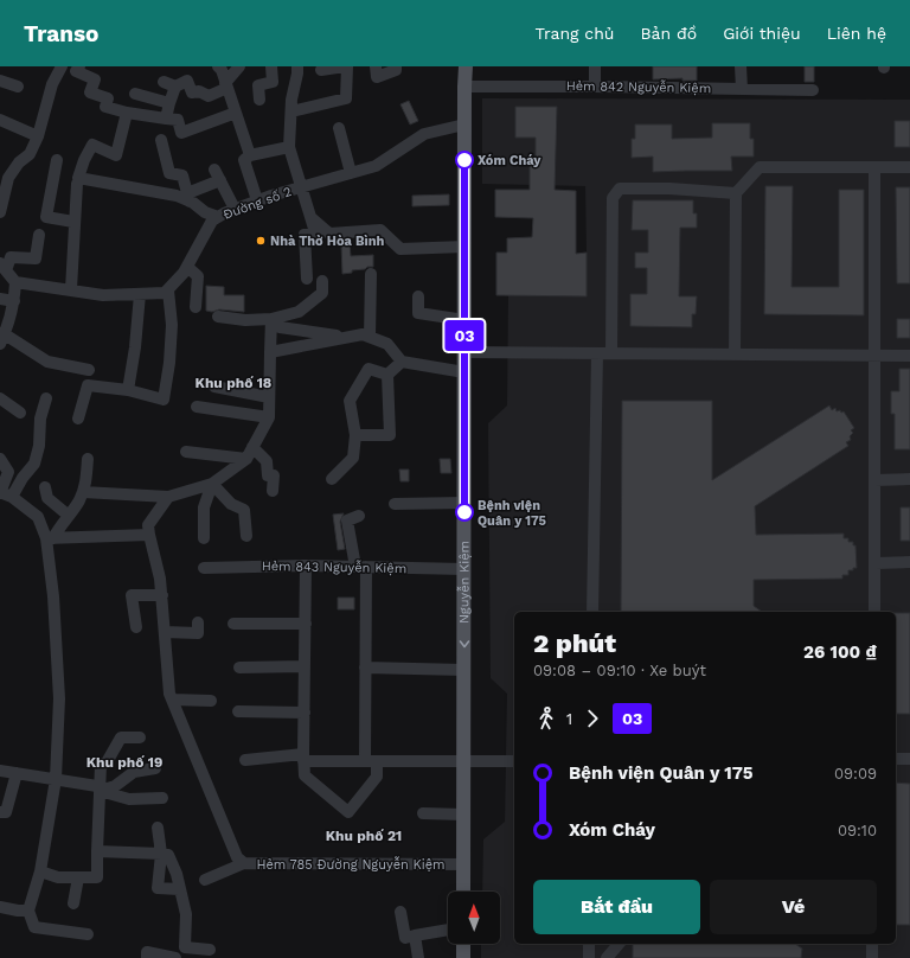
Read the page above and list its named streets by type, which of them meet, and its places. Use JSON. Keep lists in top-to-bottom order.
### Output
{
  "streets": {
    "main road": ["Nguyễn Kiệm"],
    "street": [
      "Hẻm 842 Nguyễn Kiệm",
      "Đường số 2",
      "Hẻm 843 Nguyễn Kiệm",
      "Hẻm 785 Đường Nguyễn Kiệm"
    ]
  },
  "crossings": [
    ["Hẻm 842 Nguyễn Kiệm", "Nguyễn Kiệm"],
    ["Đường số 2", "Nguyễn Kiệm"],
    ["Hẻm 843 Nguyễn Kiệm", "Nguyễn Kiệm"],
    ["Nguyễn Kiệm", "Hẻm 785 Đường Nguyễn Kiệm"]
  ],
  "districts": ["Khu phố 18", "Khu phố 19", "Khu phố 21"],
  "places": ["Xóm Cháy", "Nhà Thờ Hòa Bình", "Bệnh viện Quân y 175"],
  "lines": ["bus line 03"],
  "north": "top",
  "page": {
    "header": "Transo",
    "nav": [
      "Trang chủ",
      "Bản đồ",
      "Giới thiệu",
      "Liên hệ"
    ],
    "on_map": "03",
    "heading": ["2 phút", "09:08 – 09:10 · Xe buýt", "26 100 ₫"],
    "legs": ["1", "03"],
    "list": [
      {
        "name": "Bệnh viện Quân y 175",
        "value": "09:09"
      },
      {
        "name": "Xóm Cháy",
        "value": "09:10"
      }
    ],
    "buttons": ["Bắt đầu", "Vé"]
  }
}
